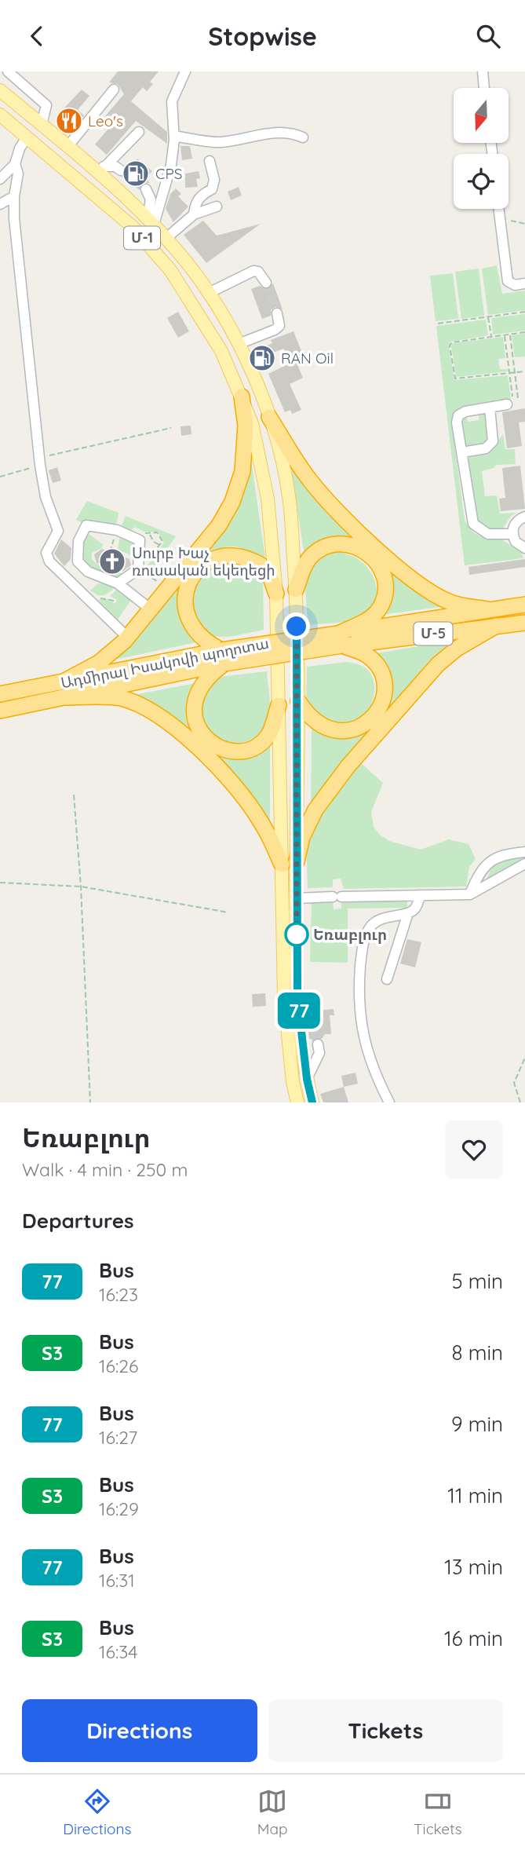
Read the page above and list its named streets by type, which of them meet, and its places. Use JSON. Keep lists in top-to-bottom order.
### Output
{
  "streets": {
    "highway": ["Մ-5", "Ադմիրալ Իսակովի պողոտա"],
    "main road": ["Մ-1"]
  },
  "places": {
    "restaurant": ["Leo's"],
    "fuel station": ["CPS", "RAN Oil"],
    "church": ["Սուրբ Խաչ ռուսական եկեղեցի"],
    "other": ["Եռաբլուր"]
  },
  "lines": ["bus line 77"],
  "north": "bottom",
  "page": {
    "header": "Stopwise",
    "on_map": "77",
    "heading": [
      ["Եռաբլուր", "Walk · 4 min · 250 m"],
      "Departures"
    ],
    "list": [
      {
        "mark": "77",
        "name": "Bus",
        "note": "16:23",
        "value": "5 min"
      },
      {
        "mark": "Տ3",
        "name": "Bus",
        "note": "16:26",
        "value": "8 min"
      },
      {
        "mark": "77",
        "name": "Bus",
        "note": "16:27",
        "value": "9 min"
      },
      {
        "mark": "Տ3",
        "name": "Bus",
        "note": "16:29",
        "value": "11 min"
      },
      {
        "mark": "77",
        "name": "Bus",
        "note": "16:31",
        "value": "13 min"
      },
      {
        "mark": "Տ3",
        "name": "Bus",
        "note": "16:34",
        "value": "16 min"
      }
    ],
    "buttons": ["Directions", "Tickets"],
    "tabs": ["Directions", "Map", "Tickets"]
  }
}
